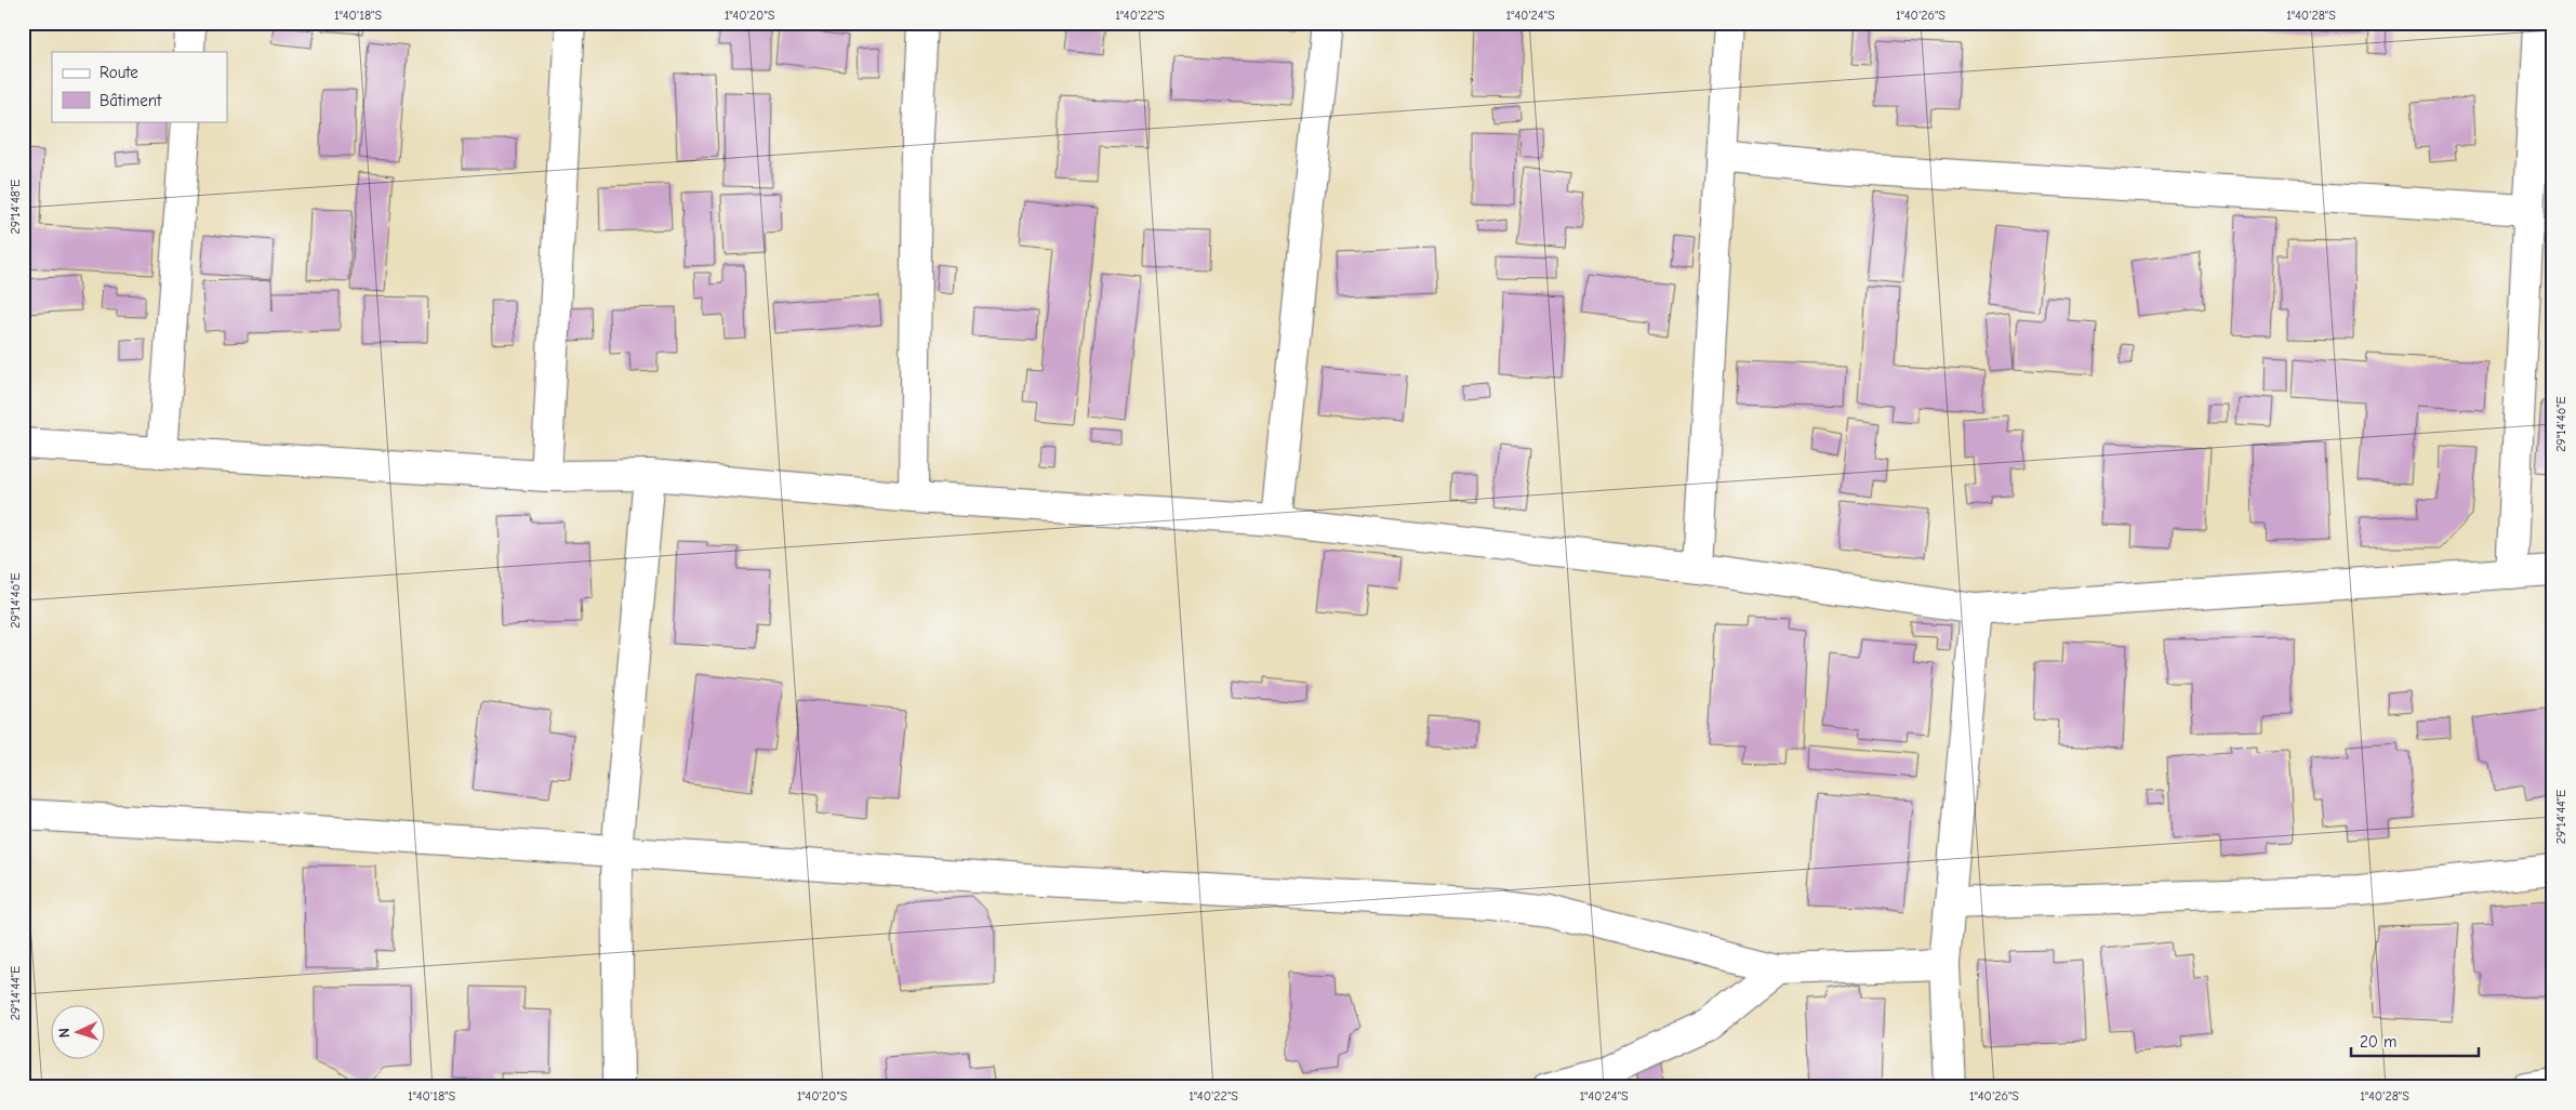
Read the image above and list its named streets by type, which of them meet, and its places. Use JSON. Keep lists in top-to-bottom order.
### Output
{
  "legend": ["Route", "Bâtiment"],
  "scale_bar": "20 m",
  "north": "left",
  "coordinates": [
    "1°40'18\"S",
    "1°40'20\"S",
    "1°40'22\"S",
    "1°40'24\"S",
    "1°40'26\"S",
    "1°40'28\"S",
    "29°14'48\"E",
    "29°14'46\"E",
    "29°14'44\"E"
  ]
}
